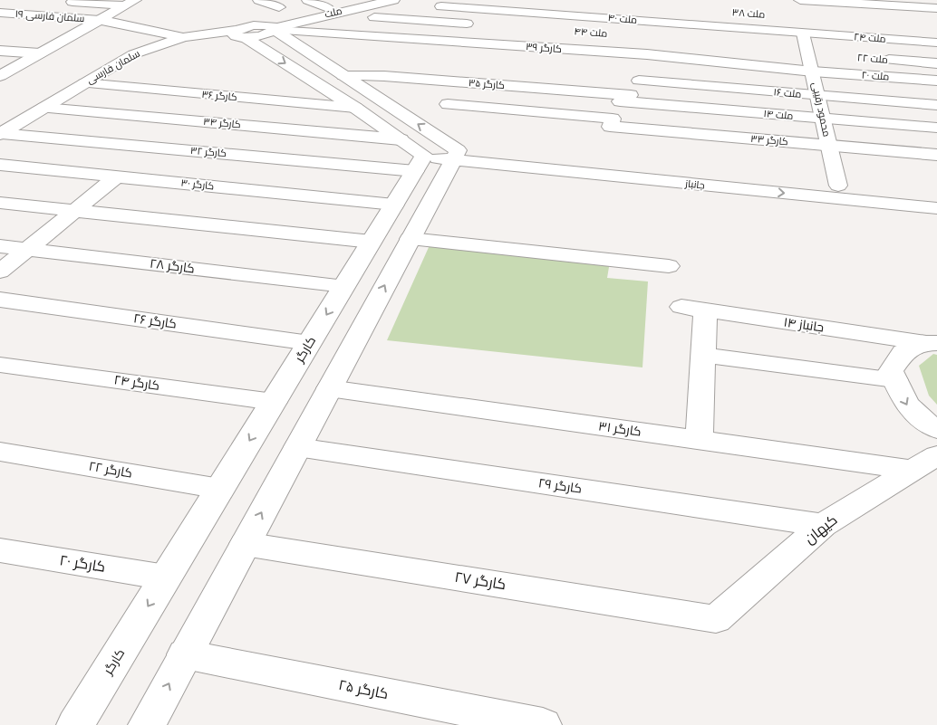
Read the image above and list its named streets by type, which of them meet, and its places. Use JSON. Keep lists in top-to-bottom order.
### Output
{
  "streets": {
    "street": [
      "ملت",
      "سلمان فارسی ۱۹",
      "ملت ۴۰",
      "ملت ۲۴",
      "کارگر ۳۹",
      "ملت ۲۲",
      "سلمان فارسی",
      "ملت ۲۰",
      "کارگر ۳۵",
      "ملت ۱۶",
      "کارگر ۳۶",
      "محمود رقیبی",
      "ملت ۱۴",
      "کارگر ۳۴",
      "کارگر ۳۳",
      "کارگر ۳۲",
      "کارگر ۳۰",
      "جانباز",
      "کارگر ۲۸",
      "کارگر ۲۶",
      "جانباز ۱۴",
      "کارگر",
      "کارگر ۲۴",
      "کارگر ۳۱",
      "کارگر ۲۲",
      "کارگر ۲۹",
      "کیهان",
      "کارگر ۲۰",
      "کارگر ۲۷",
      "کارگر ۲۵"
    ]
  },
  "crossings": [
    ["ملت", "کارگر ۳۹"],
    ["ملت", "سلمان فارسی"],
    ["سلمان فارسی ۱۹", "سلمان فارسی"],
    ["ملت ۴۰", "ملت ۲۴"],
    ["ملت ۴۰", "محمود رقیبی"],
    ["ملت ۲۴", "محمود رقیبی"],
    ["کارگر ۳۹", "سلمان فارسی"],
    ["کارگر ۳۹", "ملت ۲۰"],
    ["کارگر ۳۹", "محمود رقیبی"],
    ["سلمان فارسی", "کارگر ۳۶"],
    ["سلمان فارسی", "کارگر ۳۴"],
    ["سلمان فارسی", "کارگر ۳۲"],
    ["ملت ۲۰", "محمود رقیبی"],
    ["کارگر ۳۵", "ملت ۱۴"],
    ["ملت ۱۶", "محمود رقیبی"],
    ["محمود رقیبی", "ملت ۱۴"],
    ["محمود رقیبی", "کارگر ۳۳"],
    ["محمود رقیبی", "جانباز"],
    ["کارگر ۳۲", "جانباز"],
    ["کارگر ۳۲", "کارگر"],
    ["کارگر ۳۰", "کارگر"],
    ["کارگر ۲۸", "کارگر"],
    ["کارگر ۲۶", "کارگر"],
    ["کارگر", "کارگر ۲۴"],
    ["کارگر", "کارگر ۲۲"],
    ["کارگر", "کارگر ۲۰"],
    ["کارگر ۳۱", "کیهان"],
    ["کارگر ۲۹", "کیهان"],
    ["کیهان", "کارگر ۲۷"]
  ]
}
